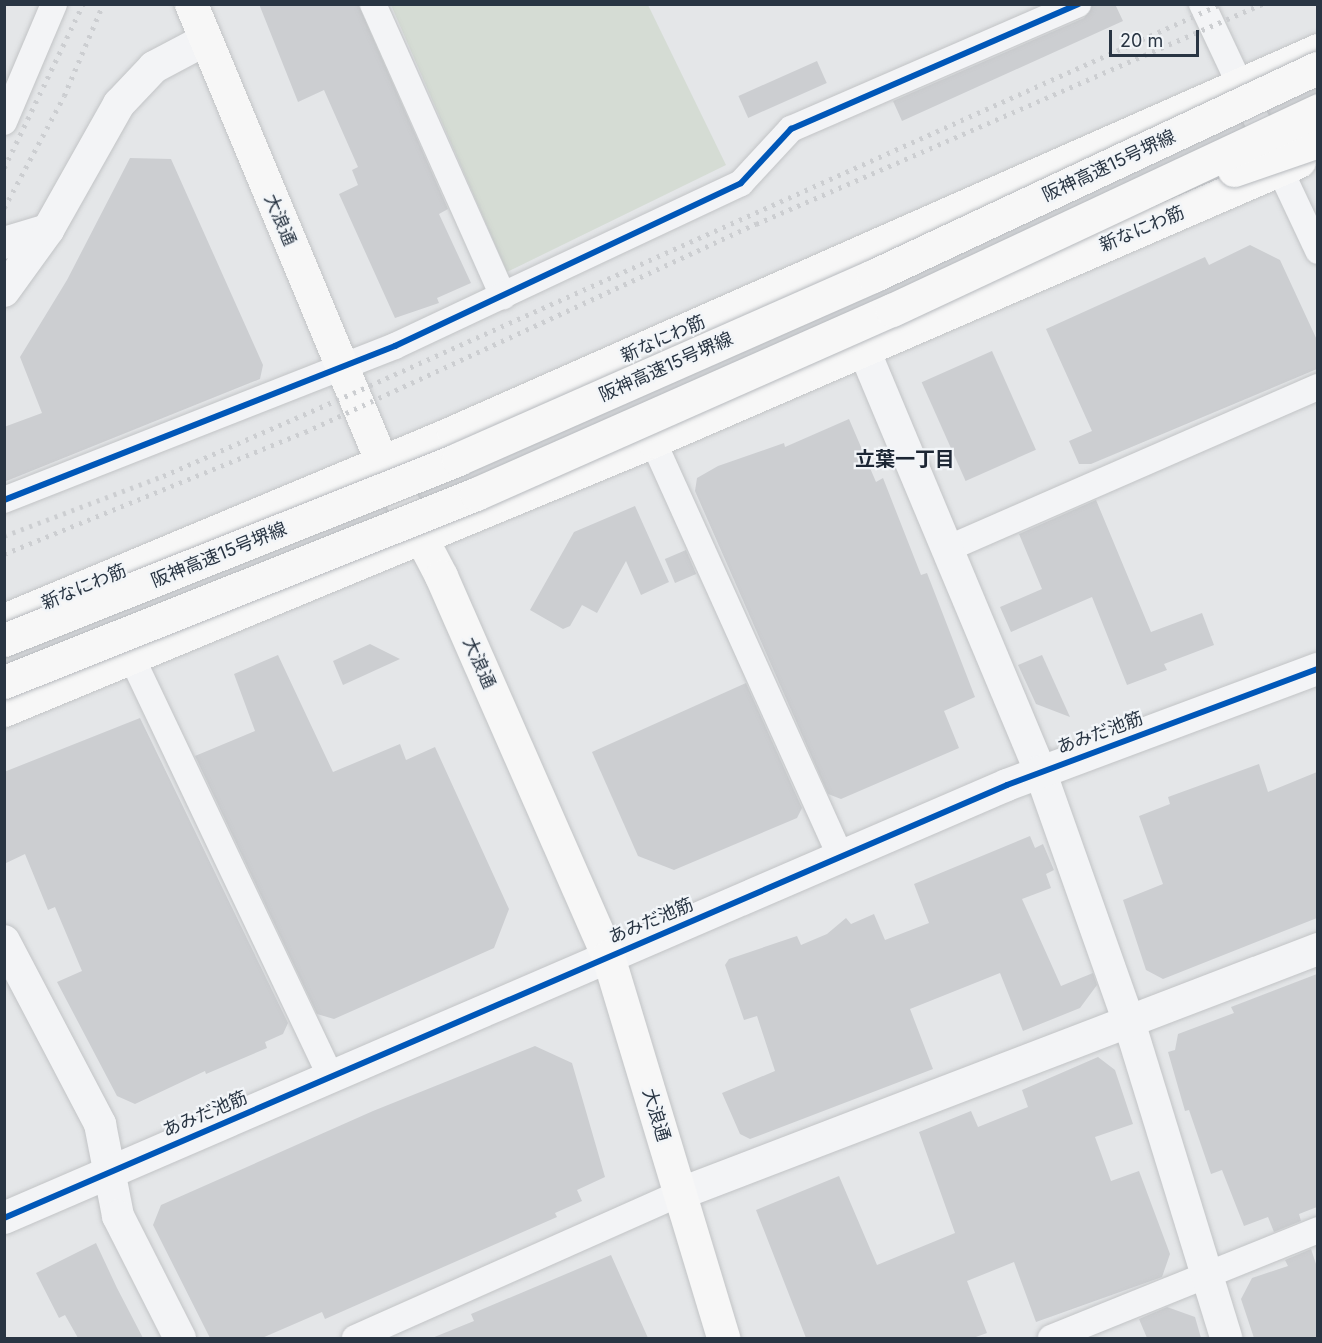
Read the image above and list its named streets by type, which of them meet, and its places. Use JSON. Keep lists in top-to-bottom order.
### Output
{
  "streets": {
    "main road": ["阪神高速15号堺線", "大浪通", "新なにわ筋"],
    "street": ["あみだ池筋"]
  },
  "crossings": [
    ["大浪通", "新なにわ筋"],
    ["大浪通", "あみだ池筋"]
  ],
  "districts": ["立葉一丁目"],
  "scale_bar": "20 m"
}
